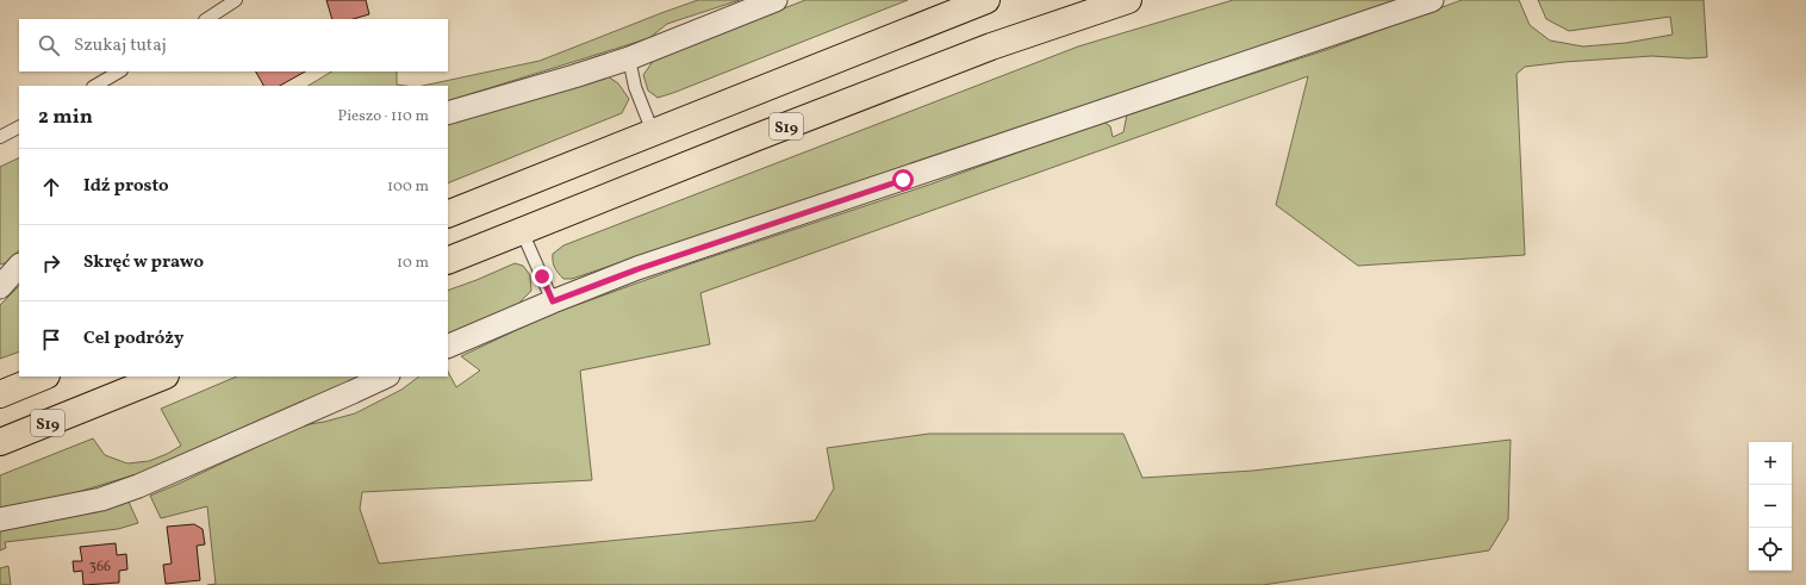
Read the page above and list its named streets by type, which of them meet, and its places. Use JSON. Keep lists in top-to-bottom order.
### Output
{
  "streets": {
    "highway": ["S19"]
  },
  "house_numbers": ["366"],
  "page": {
    "search": "Szukaj tutaj",
    "heading": ["2 min", "Pieszo · 110 m"],
    "list": [
      ["Idź prosto", "100 m"],
      ["Skręć w prawo", "10 m"],
      "Cel podróży"
    ],
    "map_buttons": ["+", "−"]
  }
}
